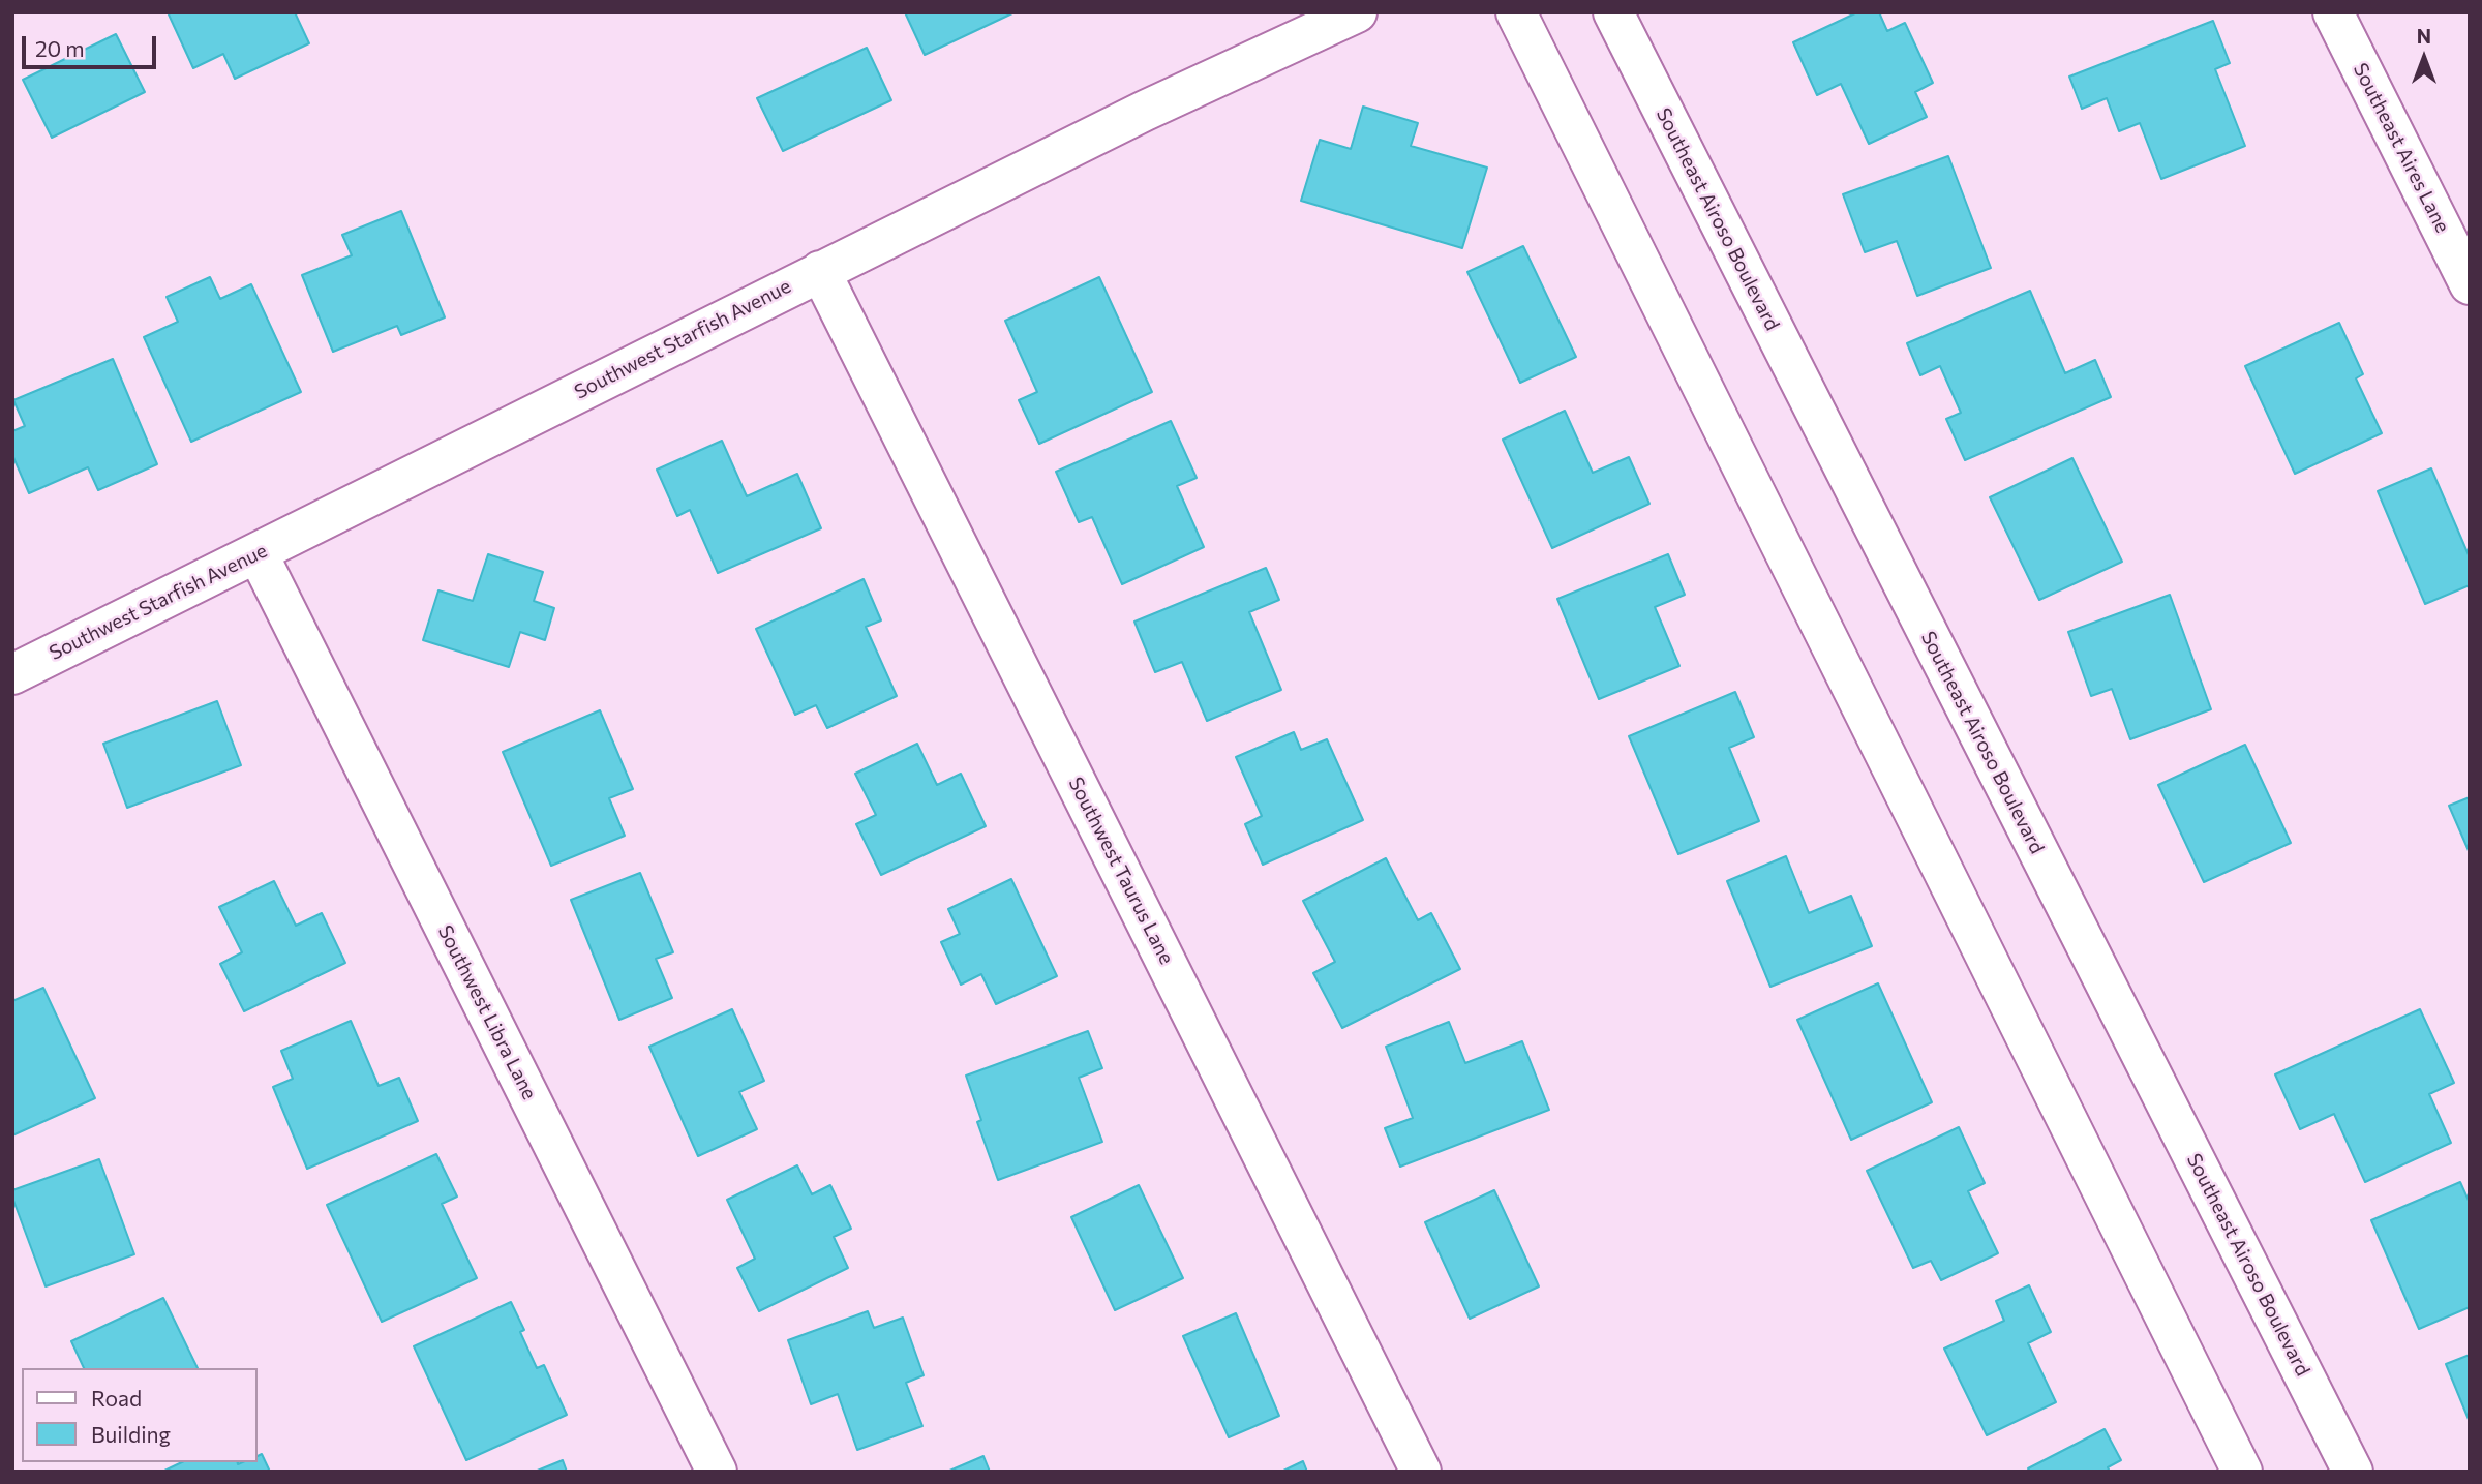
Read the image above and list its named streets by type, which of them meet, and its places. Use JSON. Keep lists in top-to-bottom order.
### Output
{
  "streets": {
    "street": [
      "Southeast Aires Lane",
      "Southeast Airoso Boulevard",
      "Southwest Starfish Avenue",
      "Southwest Taurus Lane",
      "Southwest Libra Lane"
    ]
  },
  "crossings": [
    ["Southwest Starfish Avenue", "Southwest Taurus Lane"],
    ["Southwest Starfish Avenue", "Southwest Libra Lane"]
  ],
  "legend": ["Road", "Building"],
  "scale_bar": "20 m",
  "north": "top"
}
